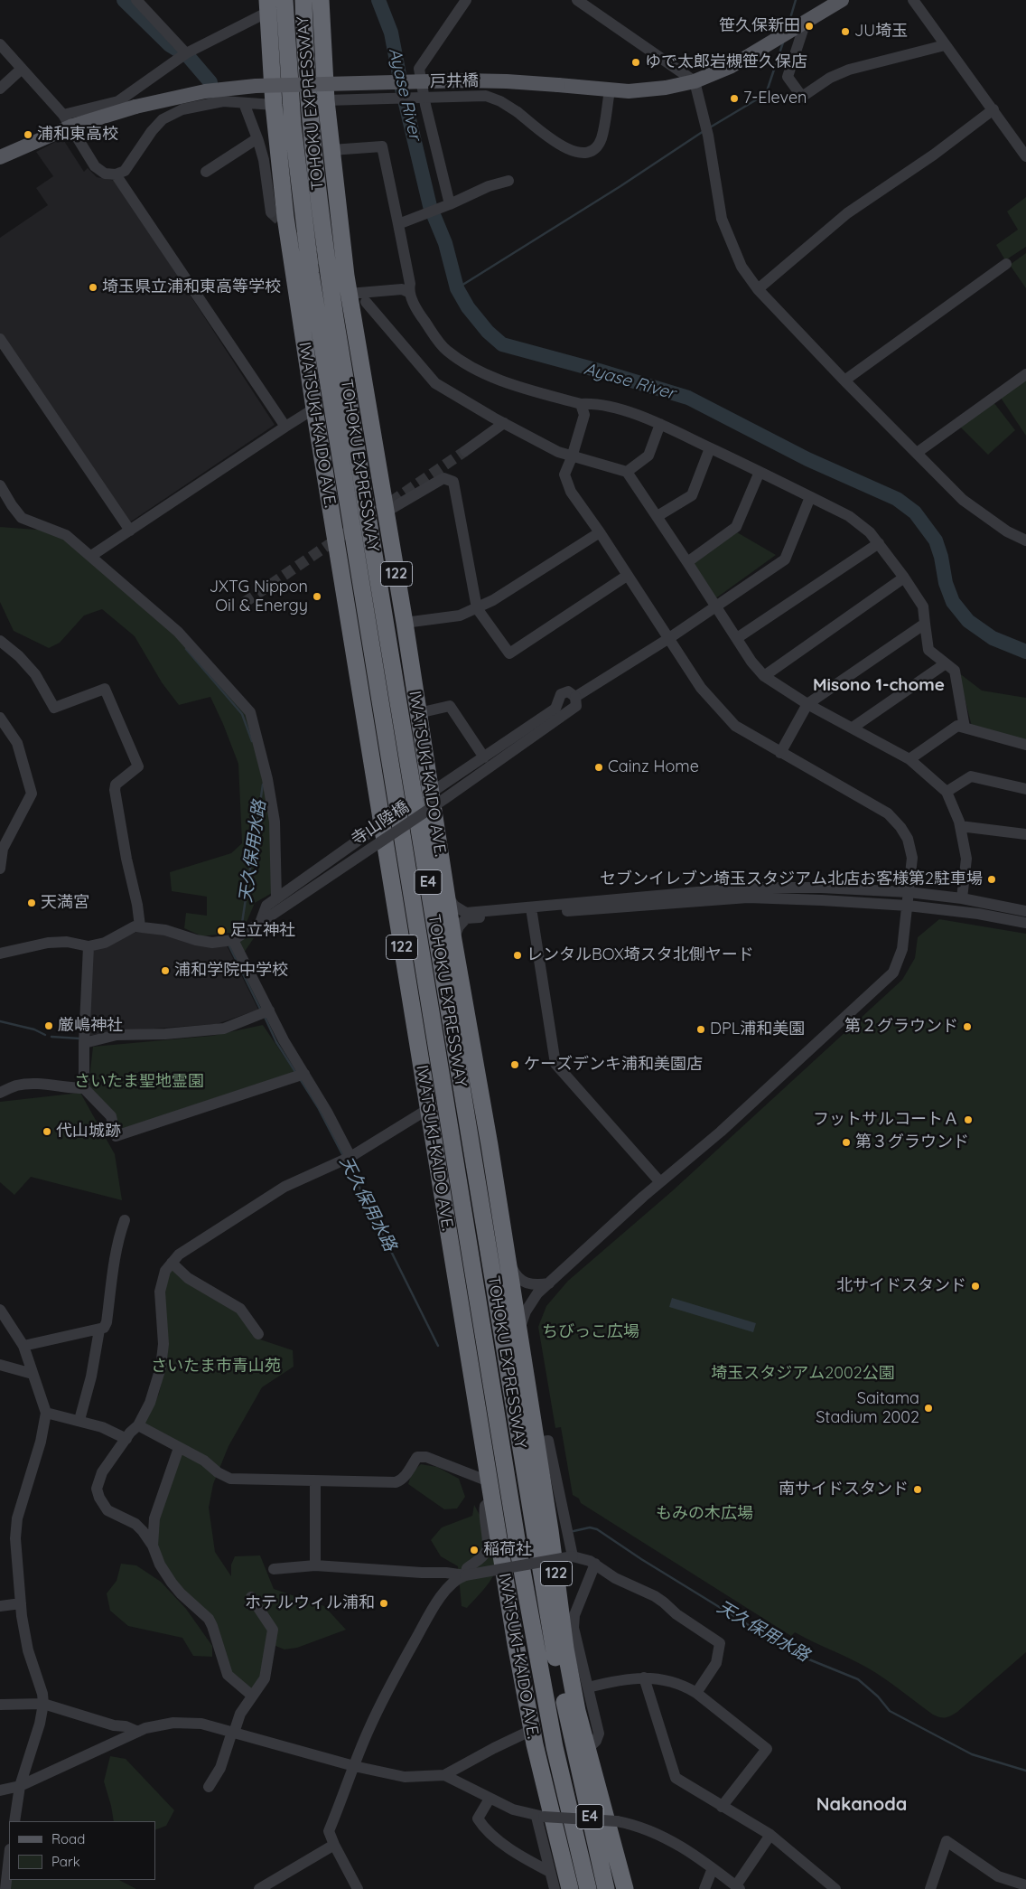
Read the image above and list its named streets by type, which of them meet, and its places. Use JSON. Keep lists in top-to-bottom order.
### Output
{
  "streets": {
    "highway": [
      "TOHOKU EXPRESSWAY",
      "IWATSUKI-KAIDO AVE.",
      "122",
      "E4"
    ],
    "street": ["戸井橋", "寺山陸橋"]
  },
  "crossings": [
    ["戸井橋", "IWATSUKI-KAIDO AVE."]
  ],
  "districts": ["Misono 1-chome", "Nakanoda"],
  "water": ["Ayase River", "天久保用水路"],
  "parks": [
    "さいたま聖地霊園",
    "ちびっこ広場",
    "さいたま市青山苑",
    "埼玉スタジアム2002公園",
    "もみの木広場"
  ],
  "places": [
    "笹久保新田",
    "JU埼玉",
    "ゆで太郎岩槻笹久保店",
    "7-Eleven",
    "浦和東高校",
    "埼玉県立浦和東高等学校",
    "JXTG Nippon Oil & Energy",
    "Cainz Home",
    "セブンイレブン埼玉スタジアム北店お客様第2駐車場",
    "天満宮",
    "足立神社",
    "レンタルBOX埼スタ北側ヤード",
    "浦和学院中学校",
    "厳嶋神社",
    "第２グラウンド",
    "DPL浦和美園",
    "ケーズデンキ浦和美園店",
    "フットサルコートＡ",
    "代山城跡",
    "第３グラウンド",
    "北サイドスタンド",
    "Saitama Stadium 2002",
    "南サイドスタンド",
    "稲荷社",
    "ホテルウィル浦和"
  ],
  "legend": ["Road", "Park"]
}
